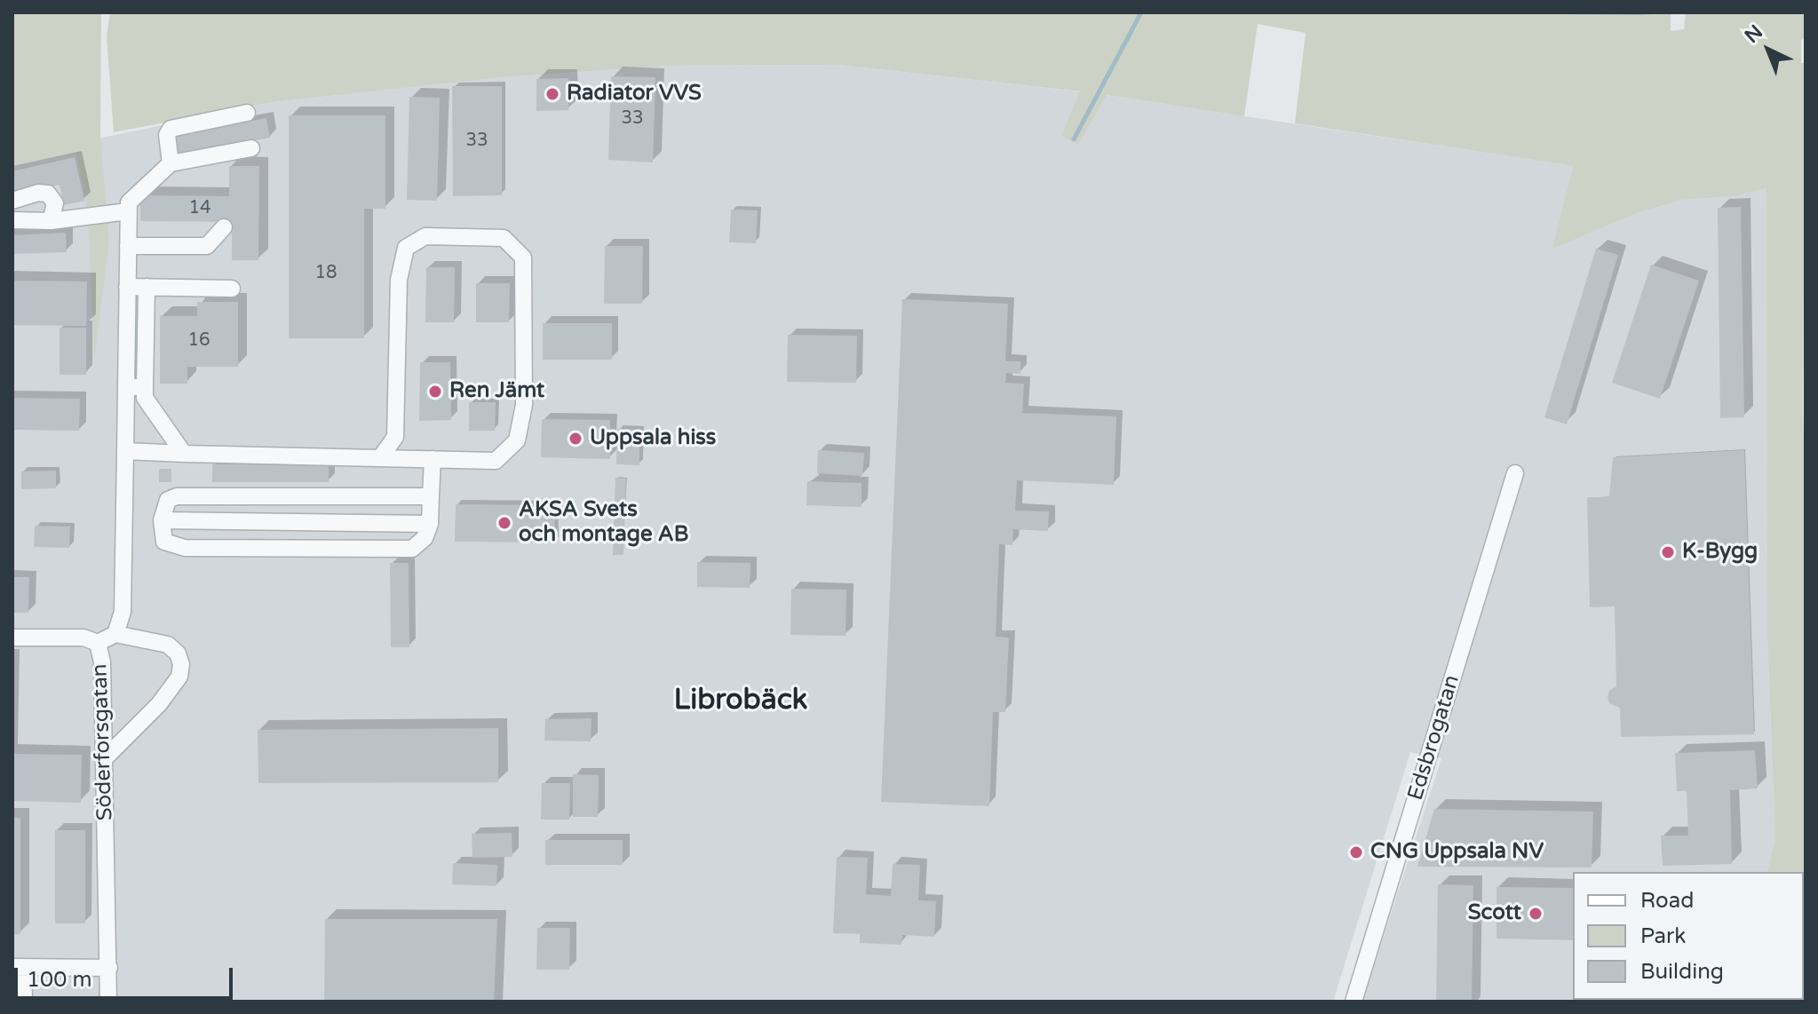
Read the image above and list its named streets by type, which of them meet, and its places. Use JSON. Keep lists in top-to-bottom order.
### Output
{
  "streets": {
    "street": ["Edsbrogatan", "Söderforsgatan"]
  },
  "districts": ["Librobäck"],
  "places": [
    "Radiator VVS",
    "Ren Jämt",
    "Uppsala hiss",
    "AKSA Svets och montage AB",
    "K-Bygg",
    "CNG Uppsala NV",
    "Scott"
  ],
  "house_numbers": [
    "33",
    "33",
    "14",
    "18",
    "16"
  ],
  "legend": ["Road", "Park", "Building"],
  "scale_bar": "100 m",
  "north": "top left"
}
